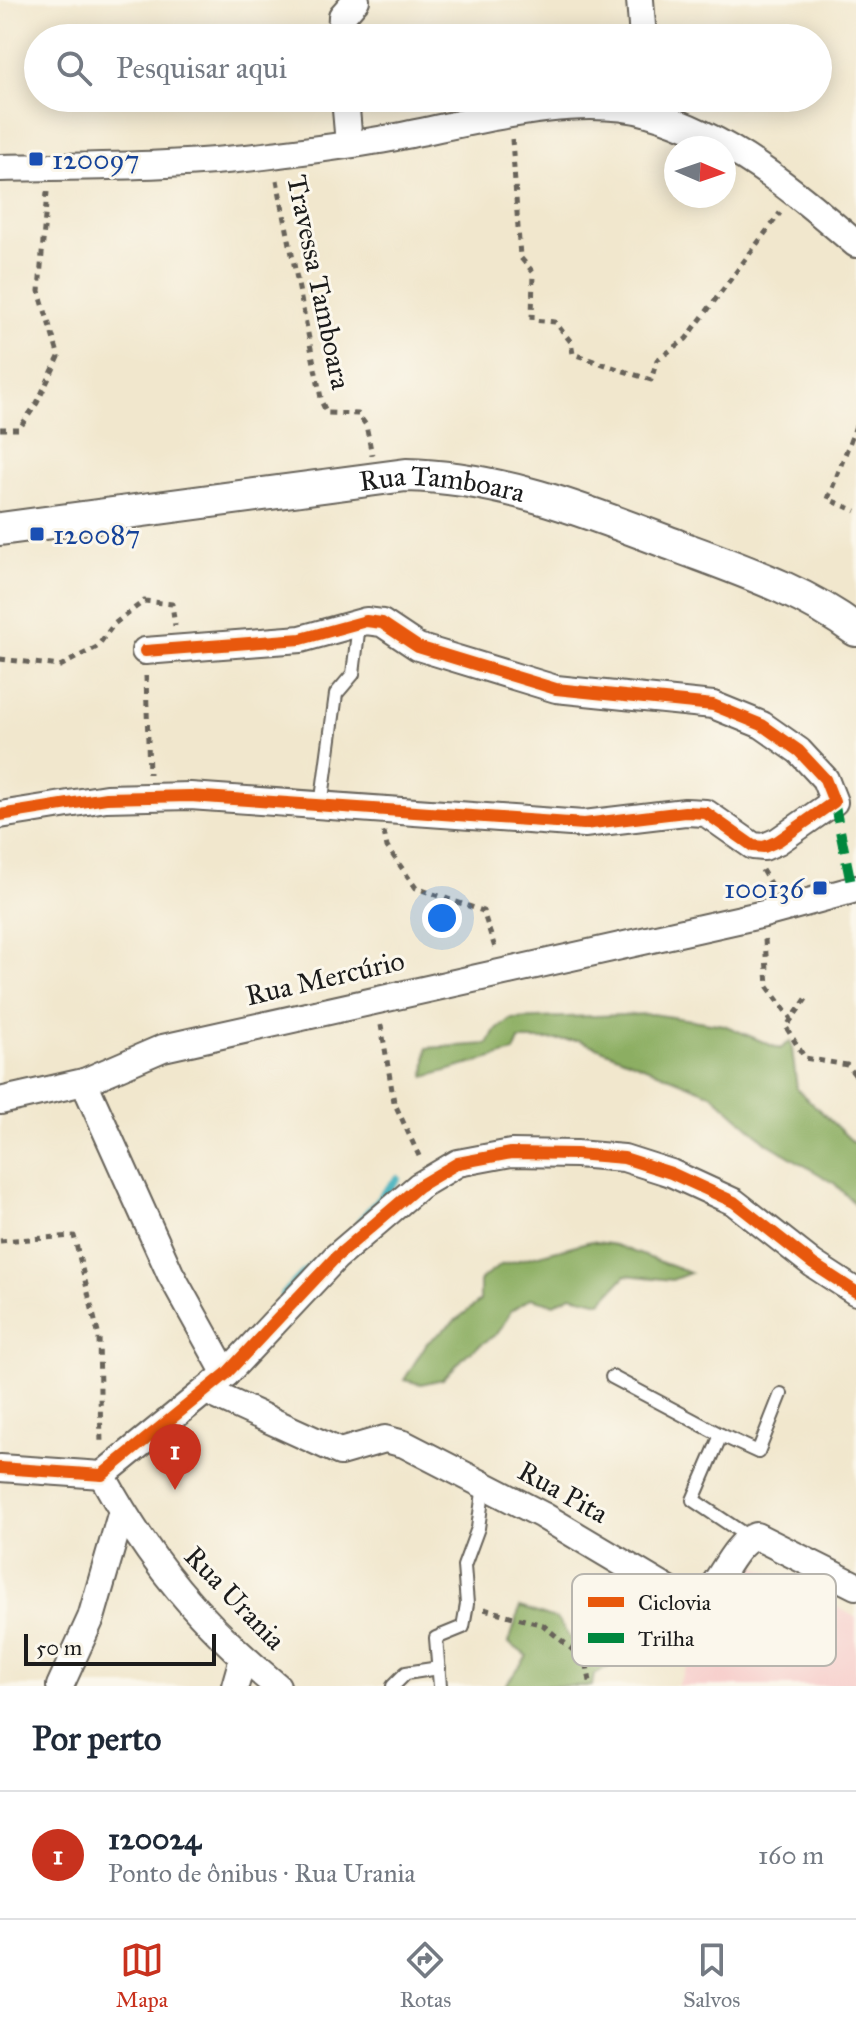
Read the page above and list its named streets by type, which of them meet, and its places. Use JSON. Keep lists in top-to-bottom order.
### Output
{
  "streets": {
    "street": [
      "Rua Tamboara",
      "Rua Mercúrio",
      "Rua Pita",
      "Rua Urania"
    ],
    "path": ["Travessa Tamboara"]
  },
  "crossings": [
    ["Travessa Tamboara", "Rua Tamboara"]
  ],
  "places": {
    "transit": ["120097", "120087", "100136"]
  },
  "legend": ["Ciclovia", "Trilha"],
  "scale_bar": "50 m",
  "north": "right",
  "page": {
    "search": "Pesquisar aqui",
    "pins": "1",
    "scale": "50 m",
    "heading": "Por perto",
    "list": [
      {
        "mark": "1",
        "name": "120024",
        "note": "Ponto de ônibus · Rua Urania",
        "value": "160 m"
      }
    ],
    "nav": ["Mapa", "Rotas", "Salvos"]
  }
}
